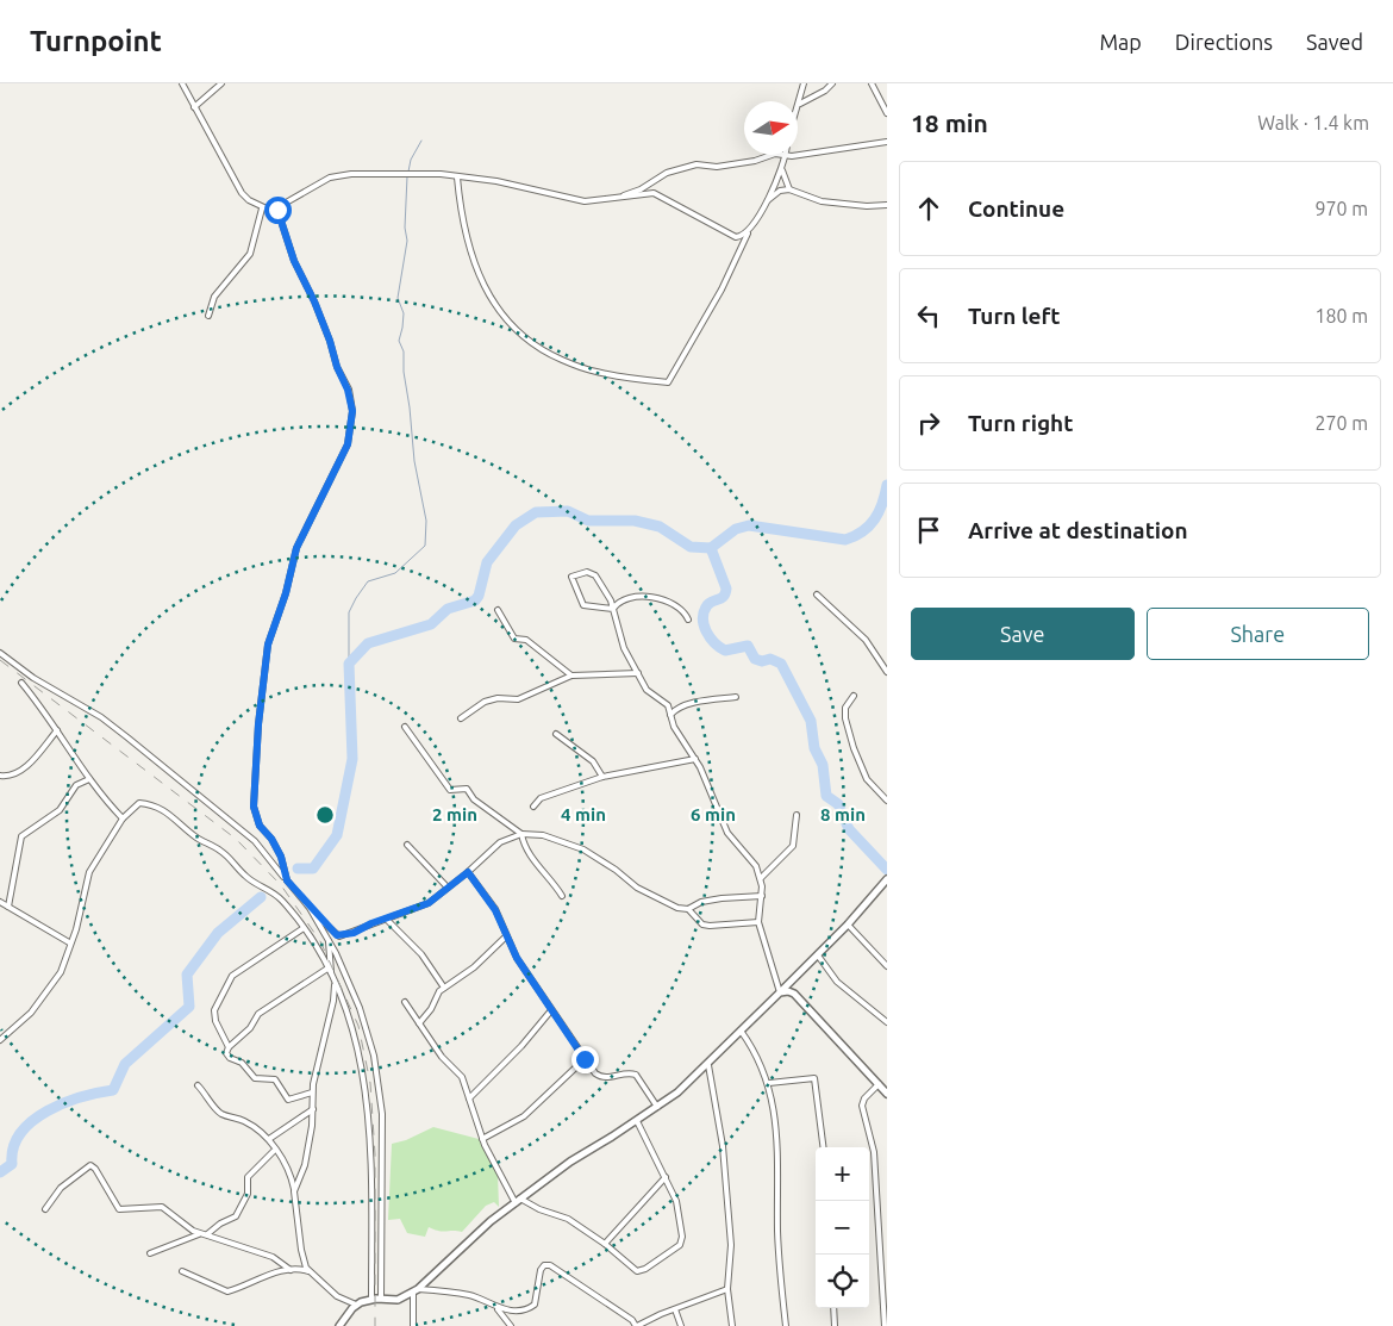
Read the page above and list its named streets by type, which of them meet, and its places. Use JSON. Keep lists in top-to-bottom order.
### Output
{
  "north": "right",
  "page": {
    "header": "Turnpoint",
    "nav": ["Map", "Directions", "Saved"],
    "heading": ["18 min", "Walk · 1.4 km"],
    "list": [
      ["Continue", "970 m"],
      ["Turn left", "180 m"],
      ["Turn right", "270 m"],
      "Arrive at destination"
    ],
    "buttons": ["Save", "Share"],
    "map_buttons": ["+", "−"]
  },
  "rings": [
    "2 min",
    "4 min",
    "6 min",
    "8 min"
  ]
}
